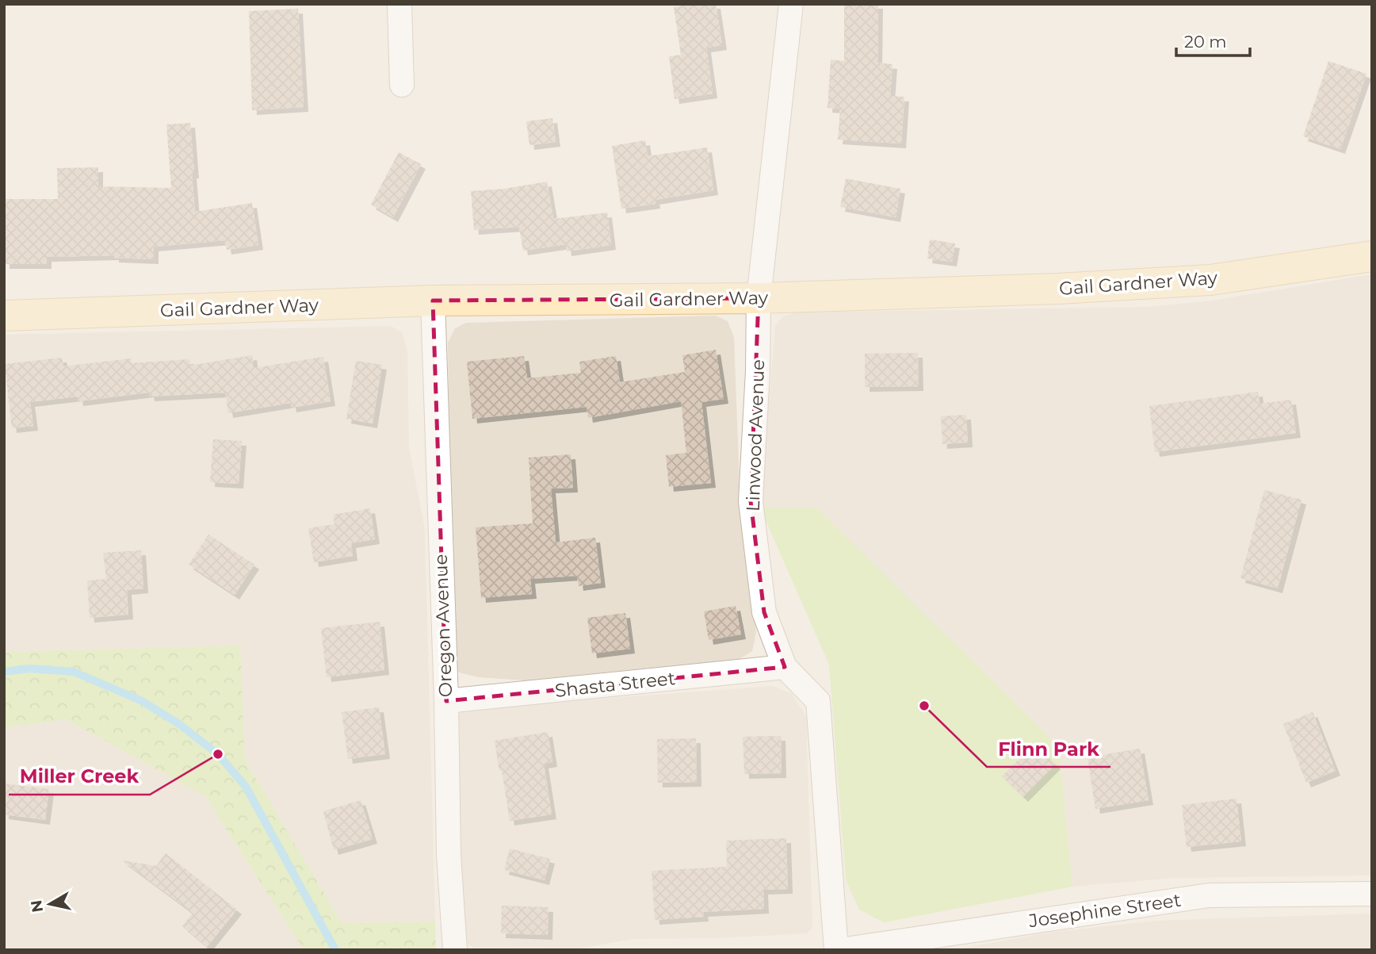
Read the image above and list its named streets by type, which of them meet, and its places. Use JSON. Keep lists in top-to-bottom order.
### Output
{
  "streets": {
    "street": [
      "Gail Gardner Way",
      "Linwood Avenue",
      "Oregon Avenue",
      "Shasta Street",
      "Josephine Street"
    ]
  },
  "crossings": [
    ["Gail Gardner Way", "Linwood Avenue"],
    ["Gail Gardner Way", "Oregon Avenue"],
    ["Linwood Avenue", "Shasta Street"],
    ["Oregon Avenue", "Shasta Street"]
  ],
  "places": ["Flinn Park", "Miller Creek"],
  "scale_bar": "20 m",
  "north": "left"
}
